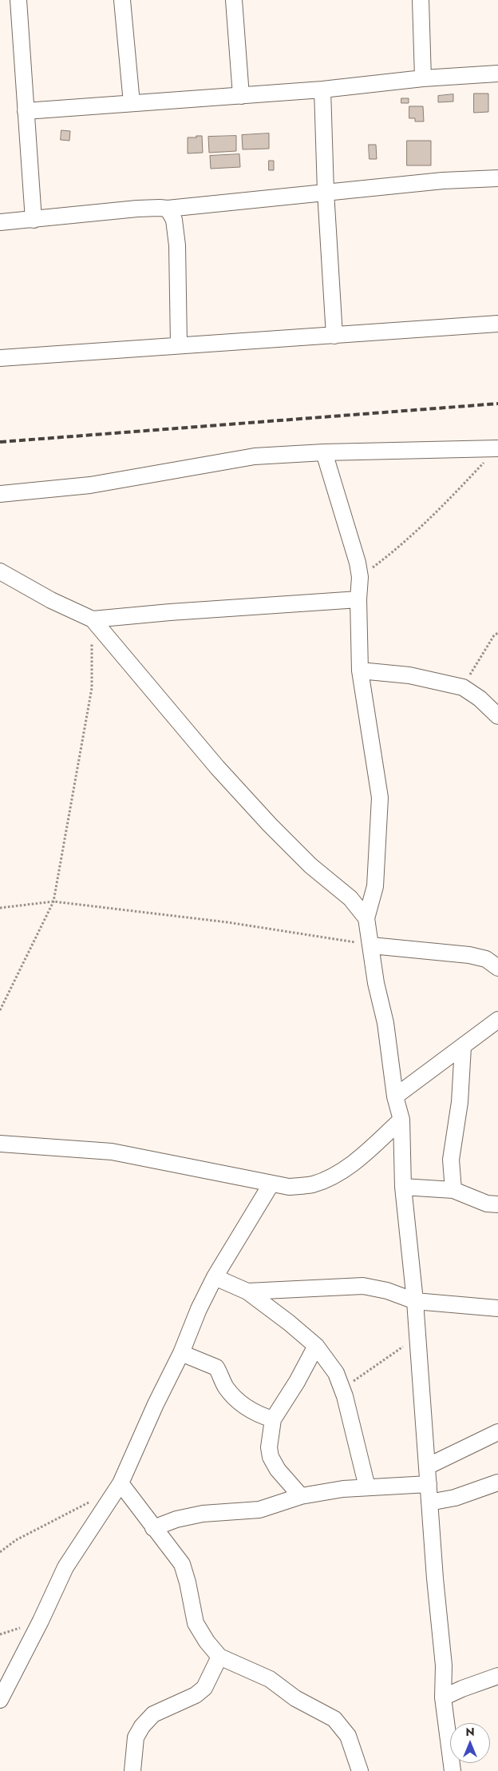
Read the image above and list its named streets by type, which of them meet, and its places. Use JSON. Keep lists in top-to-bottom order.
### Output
{
  "north": "top"
}
